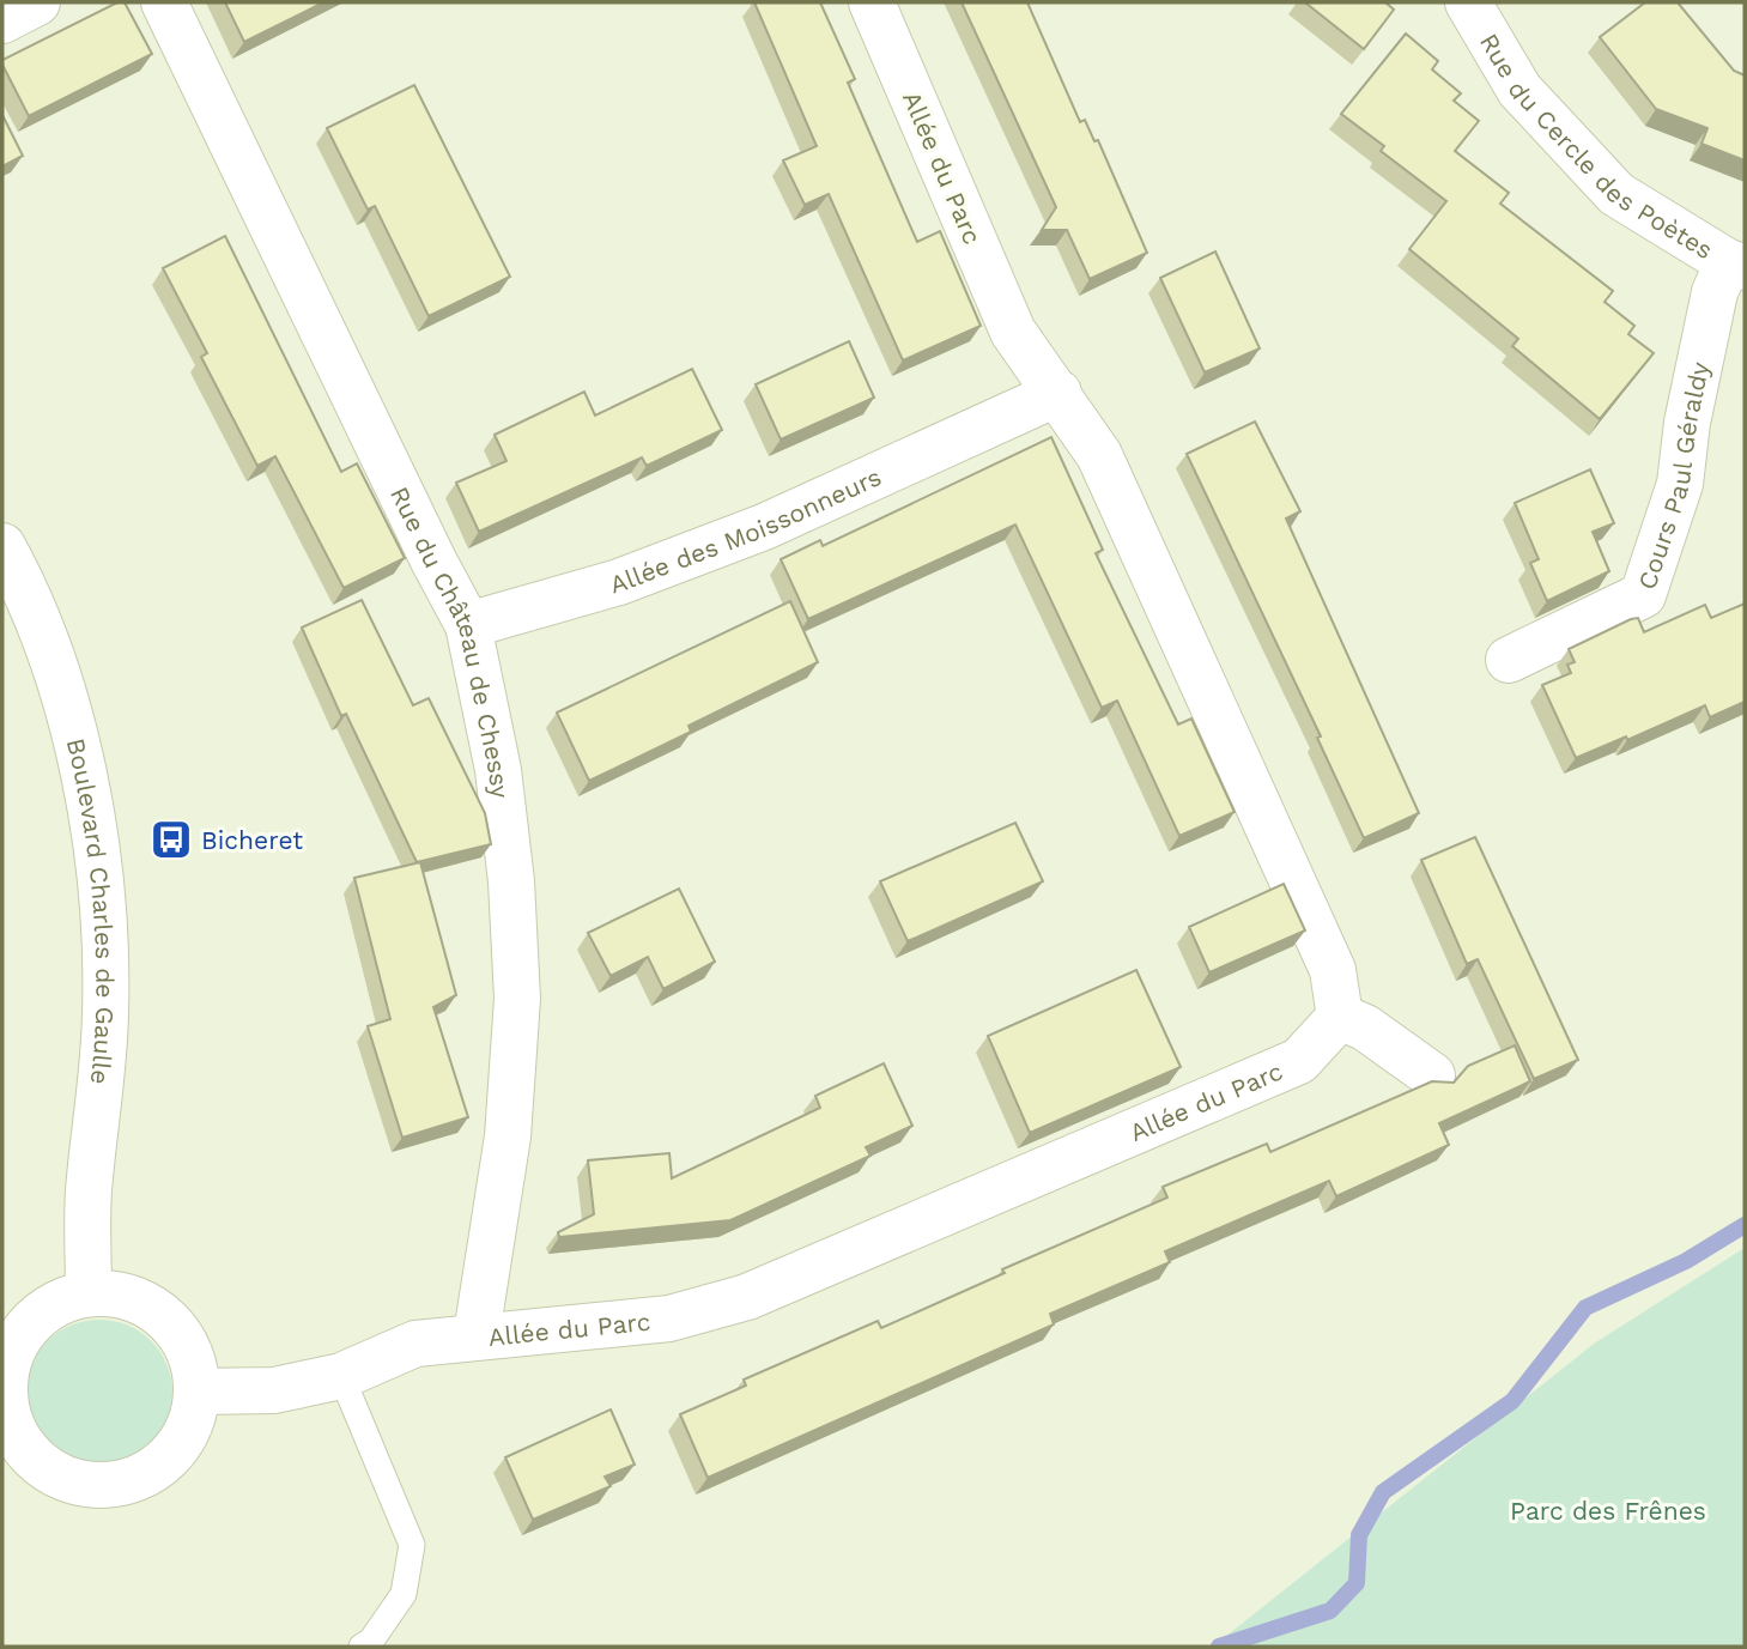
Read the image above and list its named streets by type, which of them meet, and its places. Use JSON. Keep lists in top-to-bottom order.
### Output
{
  "streets": {
    "street": [
      "Rue du Cercle des Poètes",
      "Allée du Parc",
      "Cours Paul Géraldy",
      "Allée des Moissonneurs",
      "Rue du Château de Chessy",
      "Boulevard Charles de Gaulle"
    ]
  },
  "crossings": [
    ["Rue du Cercle des Poètes", "Cours Paul Géraldy"],
    ["Allée du Parc", "Allée des Moissonneurs"],
    ["Allée du Parc", "Rue du Château de Chessy"],
    ["Allée du Parc", "Boulevard Charles de Gaulle"],
    ["Allée des Moissonneurs", "Rue du Château de Chessy"]
  ],
  "parks": ["Parc des Frênes"],
  "places": {
    "bus stop": ["Bicheret"]
  }
}
